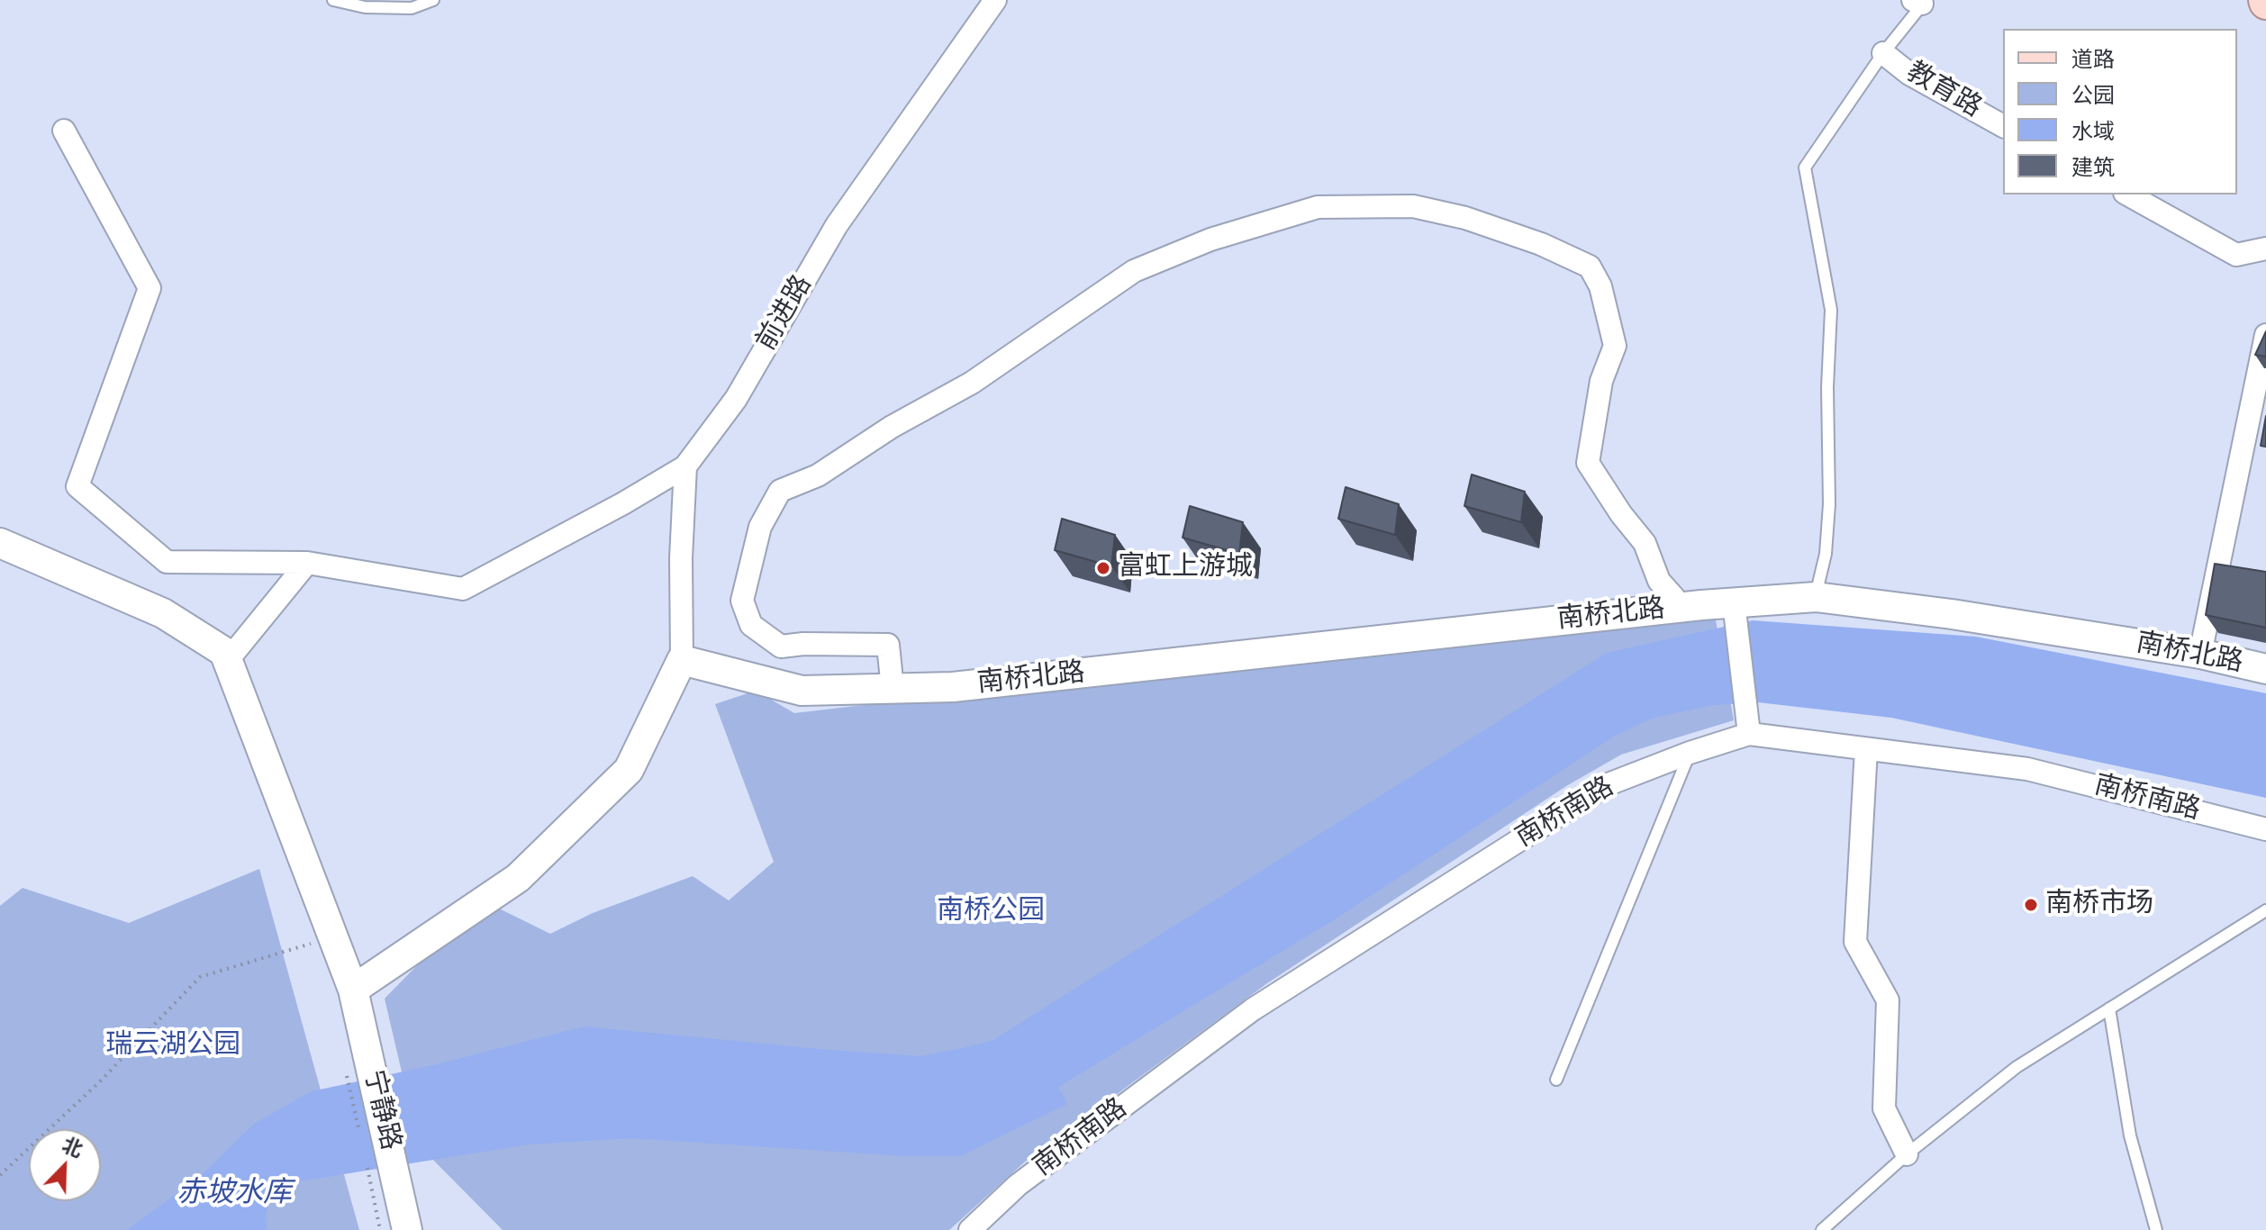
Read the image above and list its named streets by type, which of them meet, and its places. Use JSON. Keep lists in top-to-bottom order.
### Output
{
  "streets": {
    "street": [
      "教育路",
      "前进路",
      "南桥北路",
      "南桥南路",
      "宁静路"
    ]
  },
  "water": ["赤坡水库"],
  "parks": ["南桥公园", "瑞云湖公园"],
  "places": ["富虹上游城", "南桥市场"],
  "legend": [
    "道路",
    "公园",
    "水域",
    "建筑"
  ],
  "north": "top right"
}
